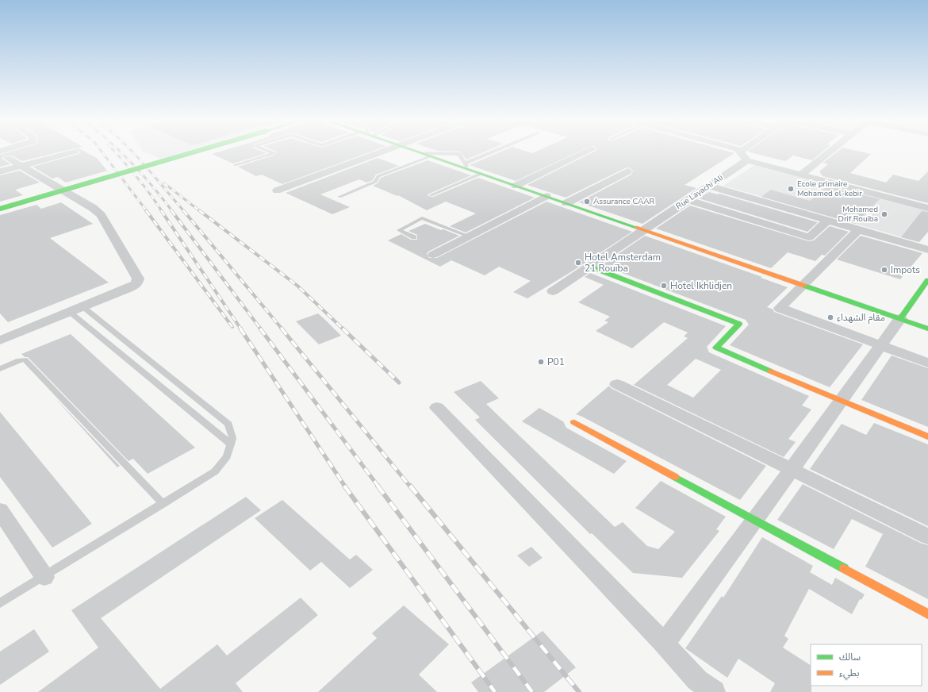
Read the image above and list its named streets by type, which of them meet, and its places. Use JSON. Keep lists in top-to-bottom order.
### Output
{
  "streets": {
    "street": ["Rue Layachi Ali"]
  },
  "places": [
    "Ecole primaire Mohamed el-kebir",
    "Assurance CAAR",
    "Mohamed Drif Rouiba",
    "Hotel Amsterdam 21 Rouïba",
    "Impots",
    "Hotel Ikhlidjen",
    "مقام الشهداء",
    "P01"
  ],
  "legend": ["سالك", "بطيء"]
}
